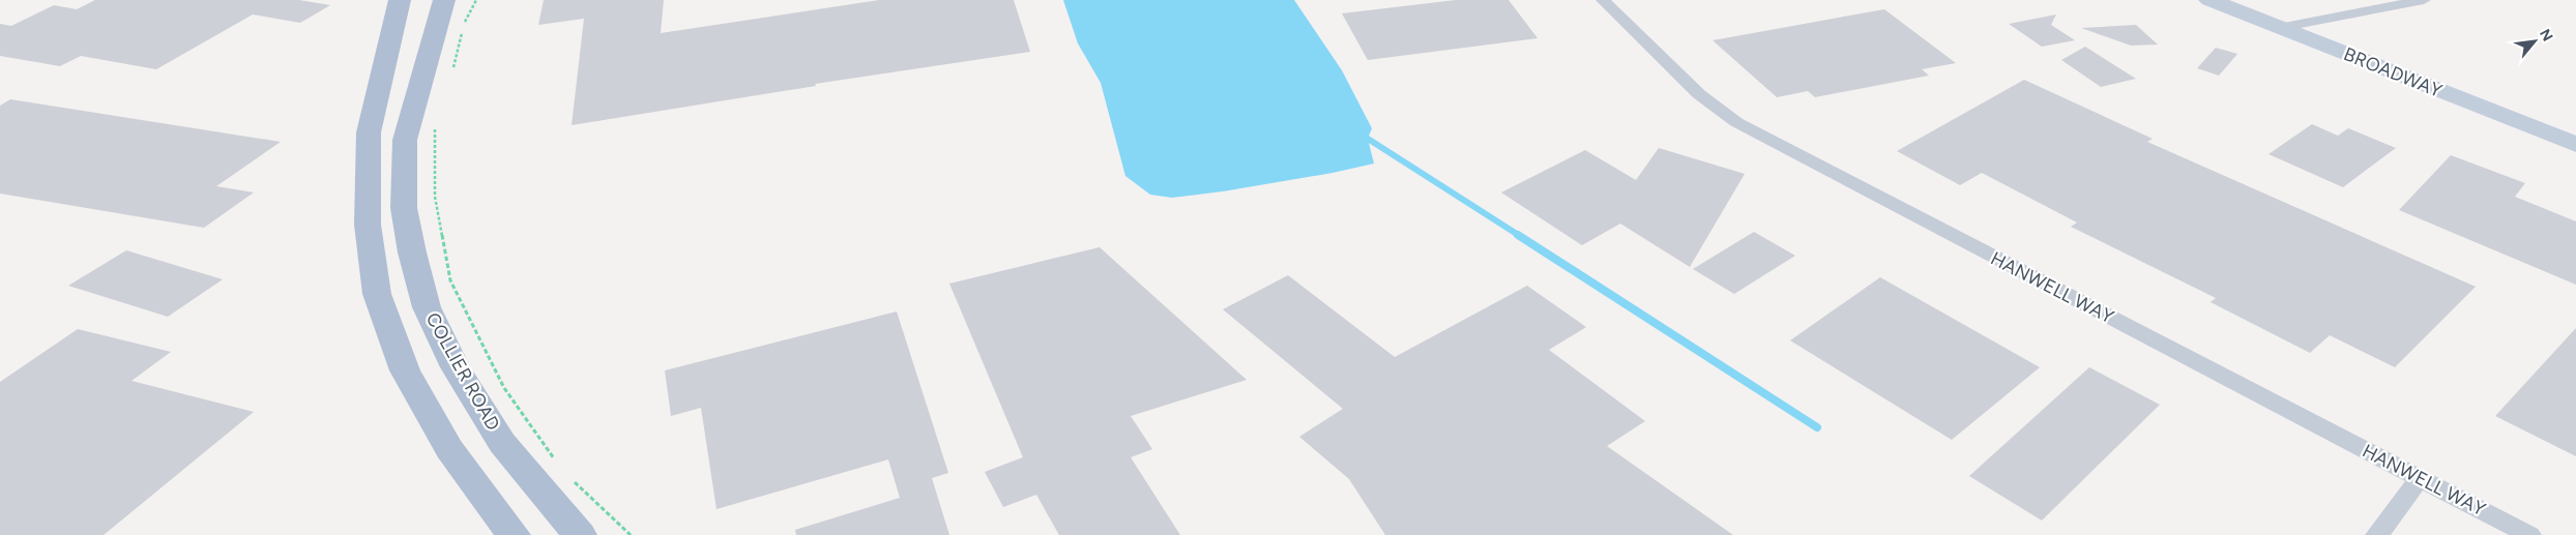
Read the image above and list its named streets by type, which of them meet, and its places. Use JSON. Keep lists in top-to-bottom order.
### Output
{
  "streets": {
    "main road": ["COLLIER ROAD"],
    "street": ["BROADWAY", "HANWELL WAY"]
  },
  "north": "top right"
}
